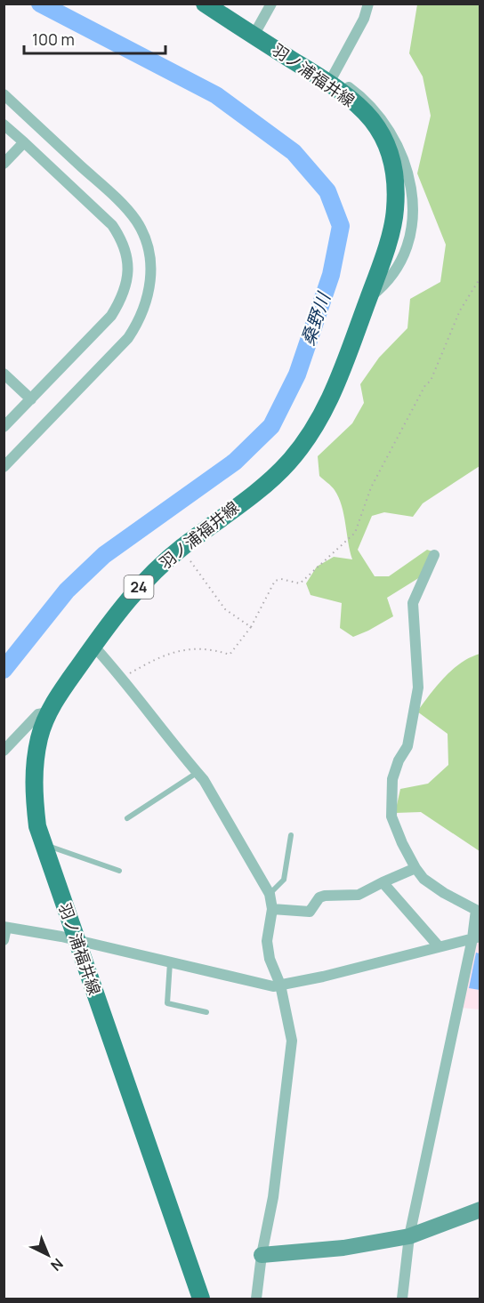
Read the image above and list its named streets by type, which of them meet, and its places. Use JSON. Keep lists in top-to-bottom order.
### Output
{
  "streets": {
    "main road": ["羽ノ浦福井線", "24"]
  },
  "water": ["桑野川"],
  "scale_bar": "100 m",
  "north": "bottom right"
}
